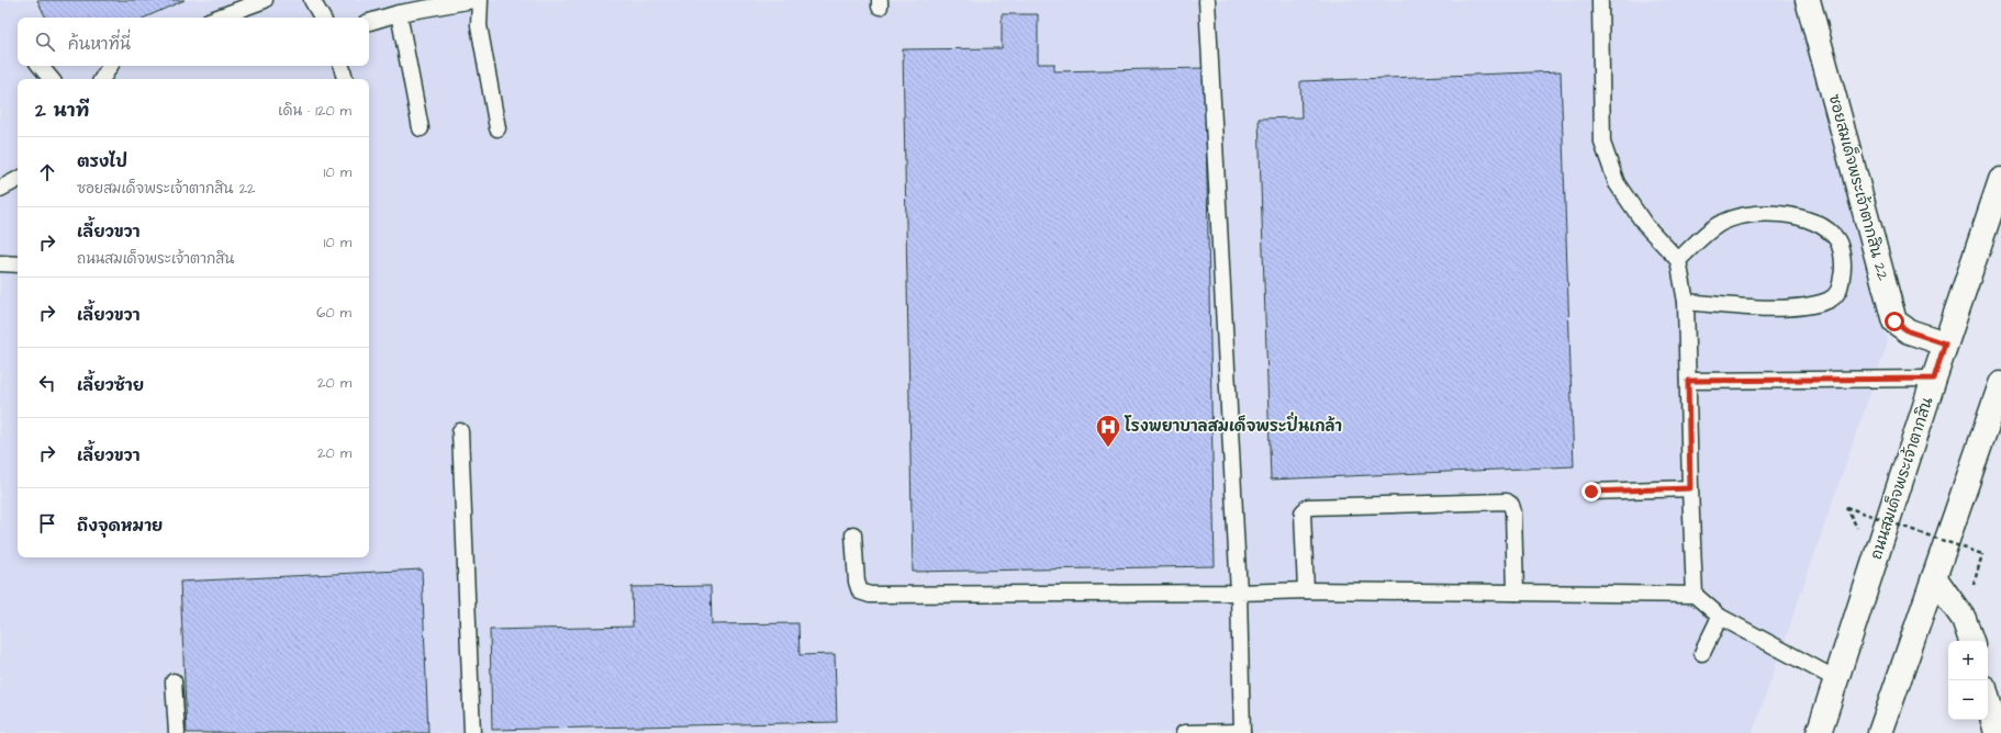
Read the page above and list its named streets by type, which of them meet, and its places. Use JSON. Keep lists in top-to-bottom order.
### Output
{
  "streets": {
    "main road": ["ซอยสมเด็จพระเจ้าตากสิน 22", "ถนนสมเด็จพระเจ้าตากสิน"]
  },
  "crossings": [
    ["ซอยสมเด็จพระเจ้าตากสิน 22", "ถนนสมเด็จพระเจ้าตากสิน"]
  ],
  "places": {
    "hospital": ["โรงพยาบาลสมเด็จพระปิ่นเกล้า"]
  },
  "page": {
    "search": "ค้นหาที่นี่",
    "heading": ["2 นาที", "เดิน · 120 m"],
    "list": [
      ["ตรงไป", "ซอยสมเด็จพระเจ้าตากสิน 22", "10 m"],
      ["เลี้ยวขวา", "ถนนสมเด็จพระเจ้าตากสิน", "10 m"],
      ["เลี้ยวขวา", "60 m"],
      ["เลี้ยวซ้าย", "20 m"],
      ["เลี้ยวขวา", "20 m"],
      "ถึงจุดหมาย"
    ],
    "map_buttons": ["+", "−"]
  }
}
